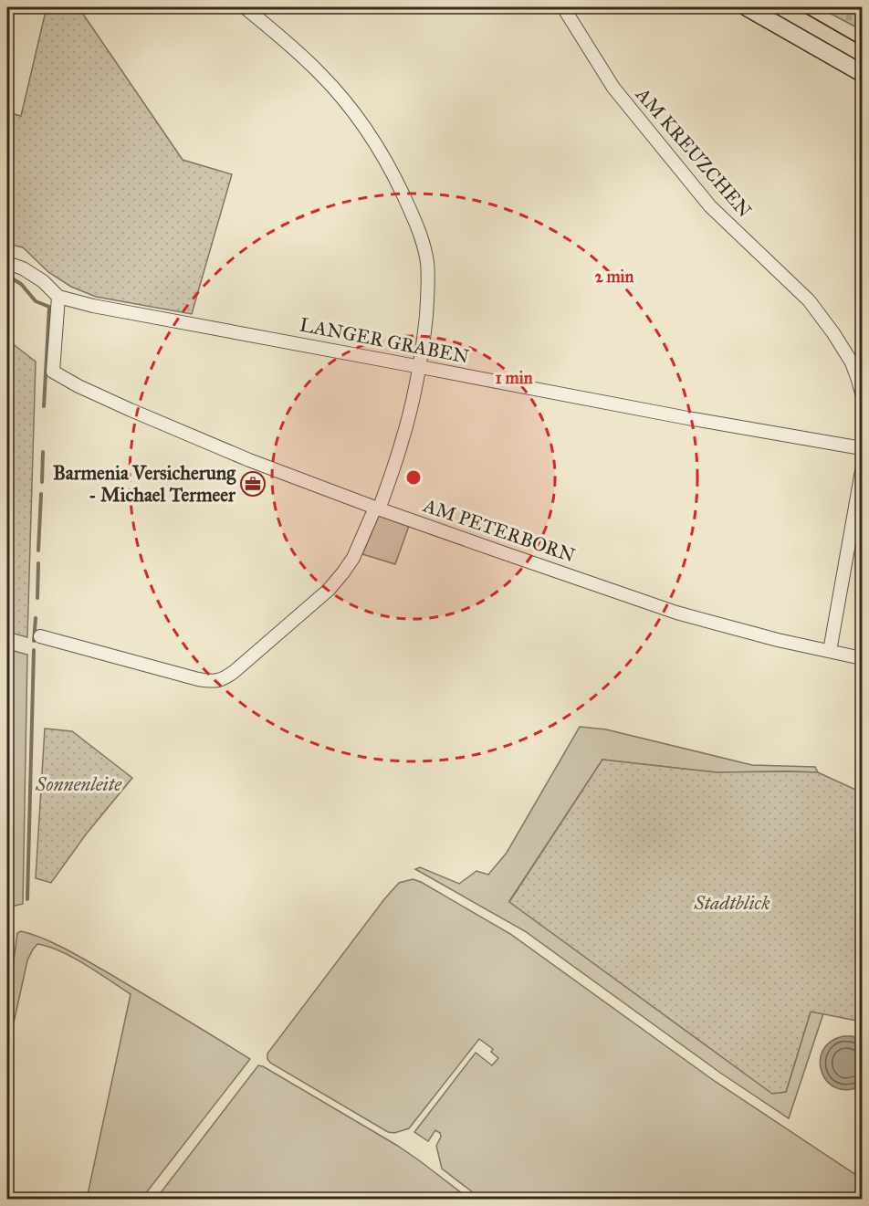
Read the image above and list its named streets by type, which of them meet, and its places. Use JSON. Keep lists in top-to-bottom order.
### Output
{
  "streets": {
    "street": ["AM KREUZCHEN", "LANGER GRABEN", "AM PETERBORN"]
  },
  "crossings": [
    ["LANGER GRABEN", "AM PETERBORN"]
  ],
  "parks": ["Sonnenleite", "Stadtblick"],
  "places": {
    "office": ["Barmenia Versicherung - Michael Termeer"]
  },
  "rings": ["2 min", "1 min"]
}
